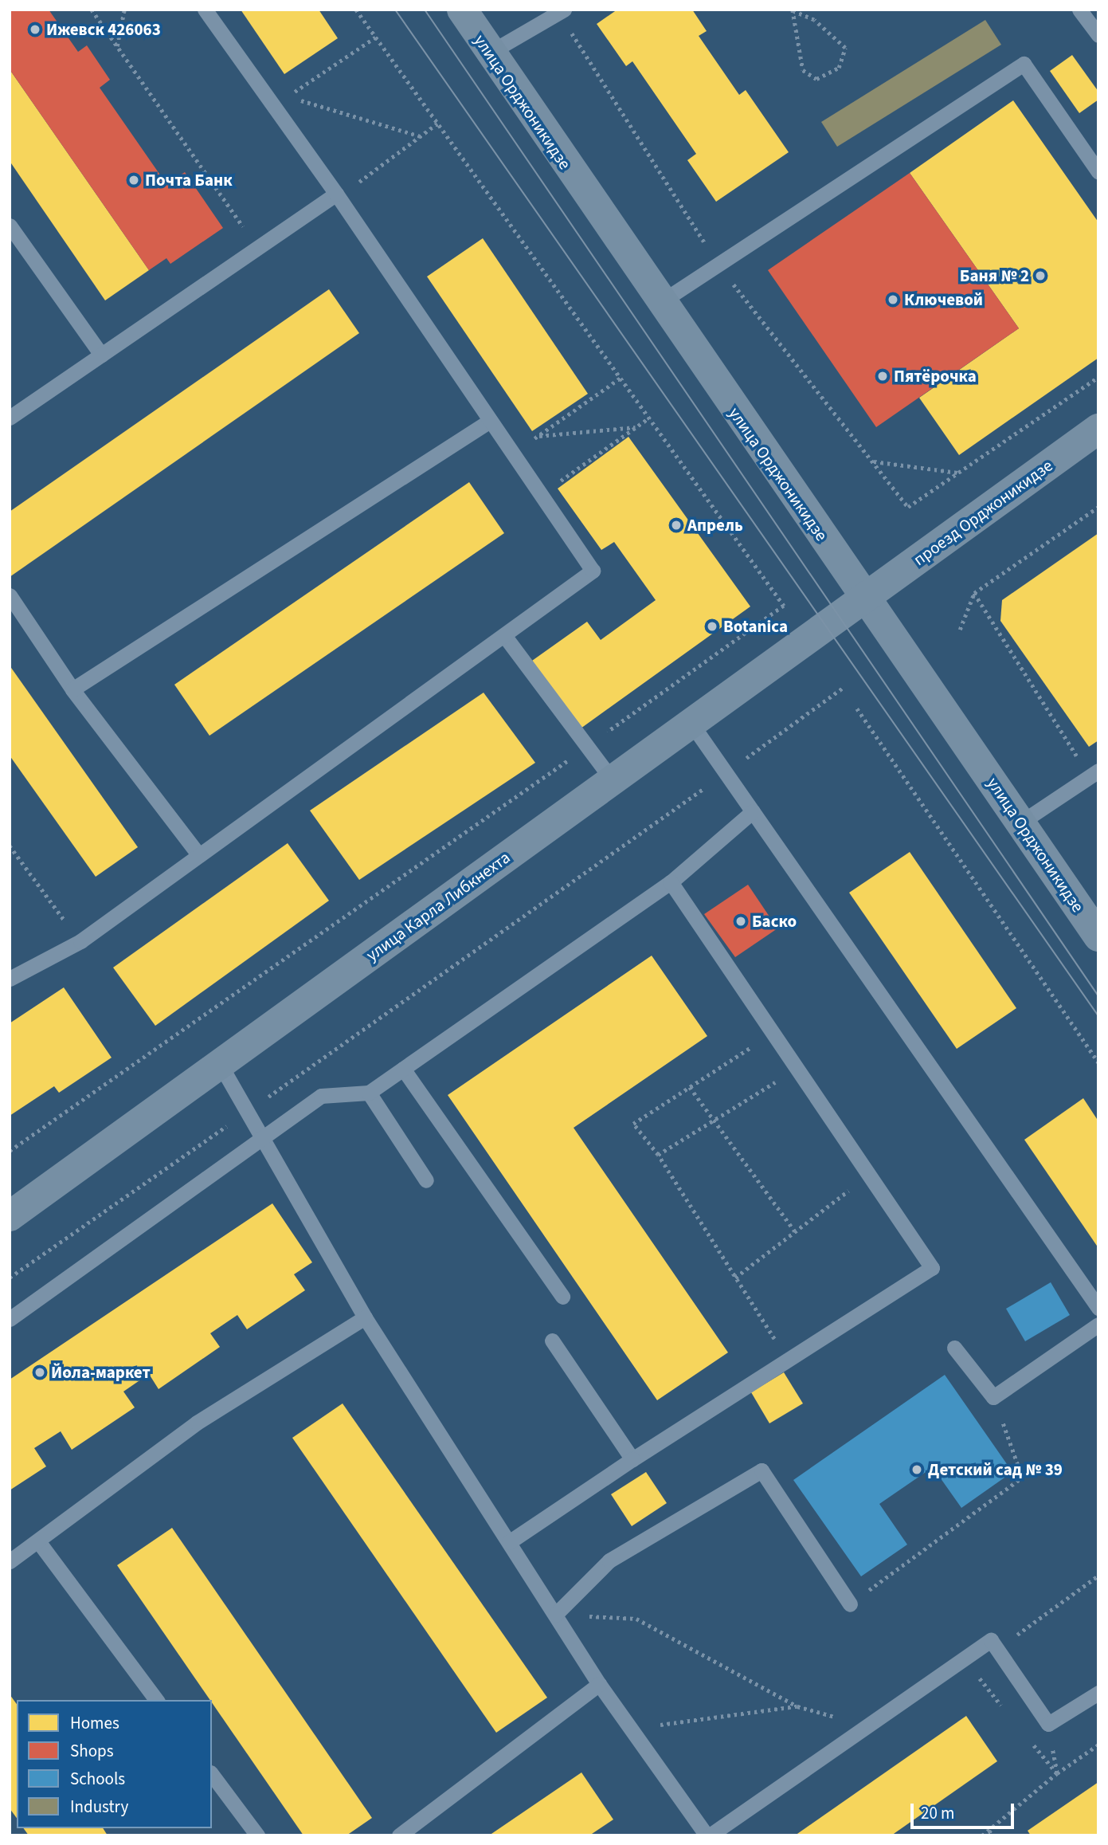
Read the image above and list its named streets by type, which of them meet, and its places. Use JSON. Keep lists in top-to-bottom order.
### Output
{
  "streets": {
    "main road": ["улица Орджоникидзе", "проезд Орджоникидзе", "улица Карла Либкнехта"]
  },
  "crossings": [
    ["улица Орджоникидзе", "проезд Орджоникидзе"],
    ["улица Орджоникидзе", "улица Карла Либкнехта"],
    ["проезд Орджоникидзе", "улица Карла Либкнехта"]
  ],
  "places": [
    "Ижевск 426063",
    "Почта Банк",
    "Баня № 2",
    "Ключевой",
    "Пятёрочка",
    "Апрель",
    "Botanica",
    "Баско",
    "Йола-маркет",
    "Детский сад № 39"
  ],
  "legend": [
    "Homes",
    "Shops",
    "Schools",
    "Industry"
  ],
  "scale_bar": "20 m"
}
